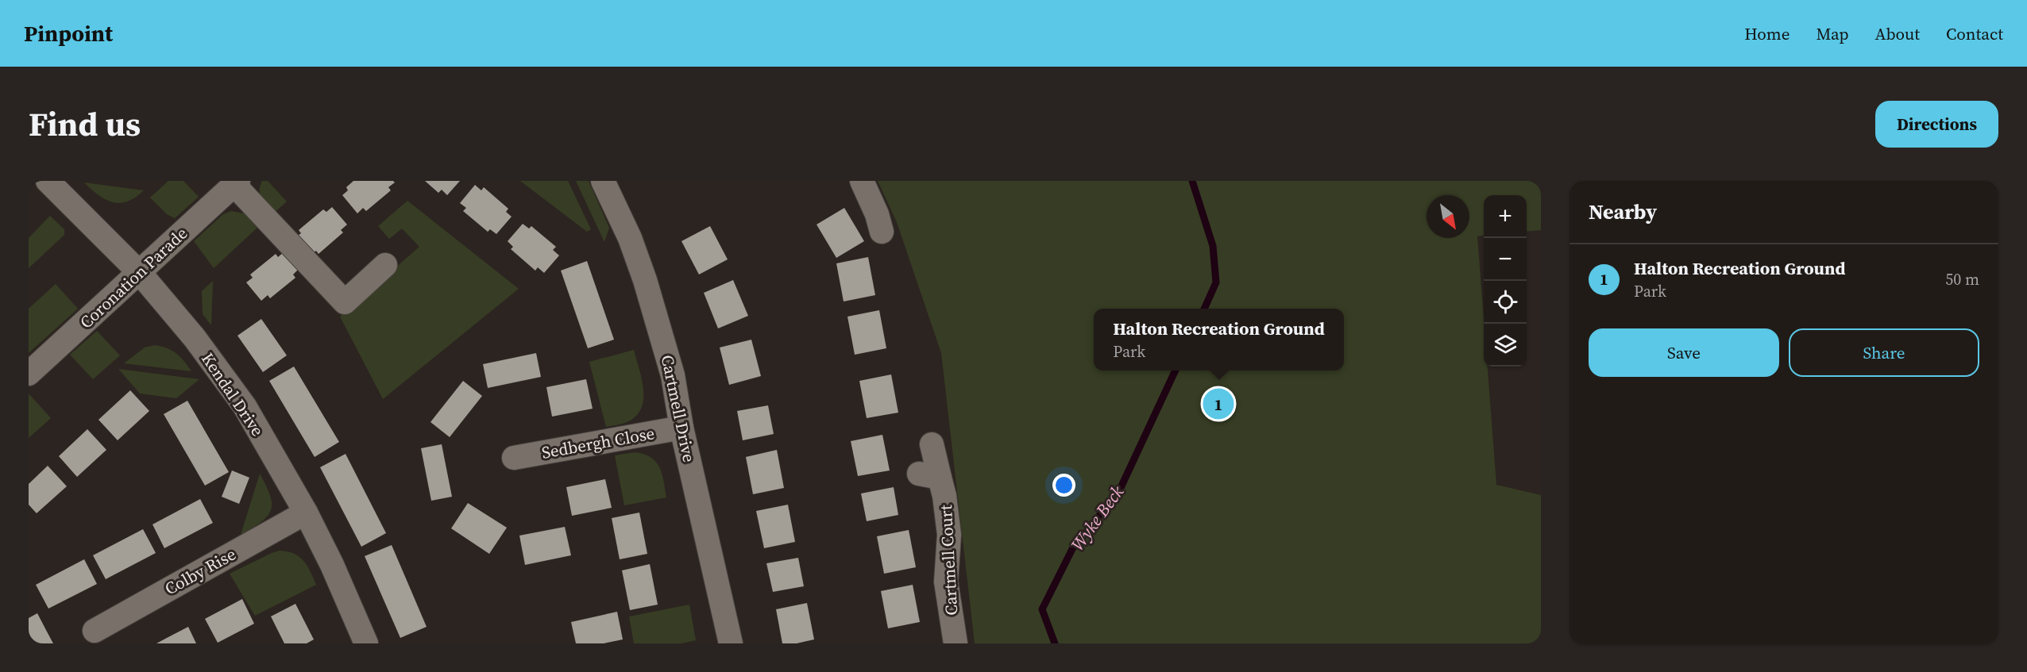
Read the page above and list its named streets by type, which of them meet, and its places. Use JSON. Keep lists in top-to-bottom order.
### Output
{
  "streets": {
    "street": [
      "Coronation Parade",
      "Kendal Drive",
      "Cartmell Drive",
      "Sedbergh Close",
      "Cartmell Court",
      "Colby Rise"
    ]
  },
  "crossings": [
    ["Coronation Parade", "Kendal Drive"],
    ["Kendal Drive", "Colby Rise"],
    ["Cartmell Drive", "Sedbergh Close"]
  ],
  "water": ["Wyke Beck"],
  "north": "bottom right",
  "page": {
    "header": "Pinpoint",
    "nav": [
      "Home",
      "Map",
      "About",
      "Contact"
    ],
    "title": "Find us",
    "buttons": [
      "Directions",
      ["Save", "Share"]
    ],
    "heading": "Nearby",
    "map_buttons": ["+", "−"],
    "list": [
      {
        "mark": "1",
        "name": "Halton Recreation Ground",
        "note": "Park",
        "value": "50 m"
      }
    ],
    "popup": ["Halton Recreation Ground", "Park"],
    "pins": "1"
  }
}
